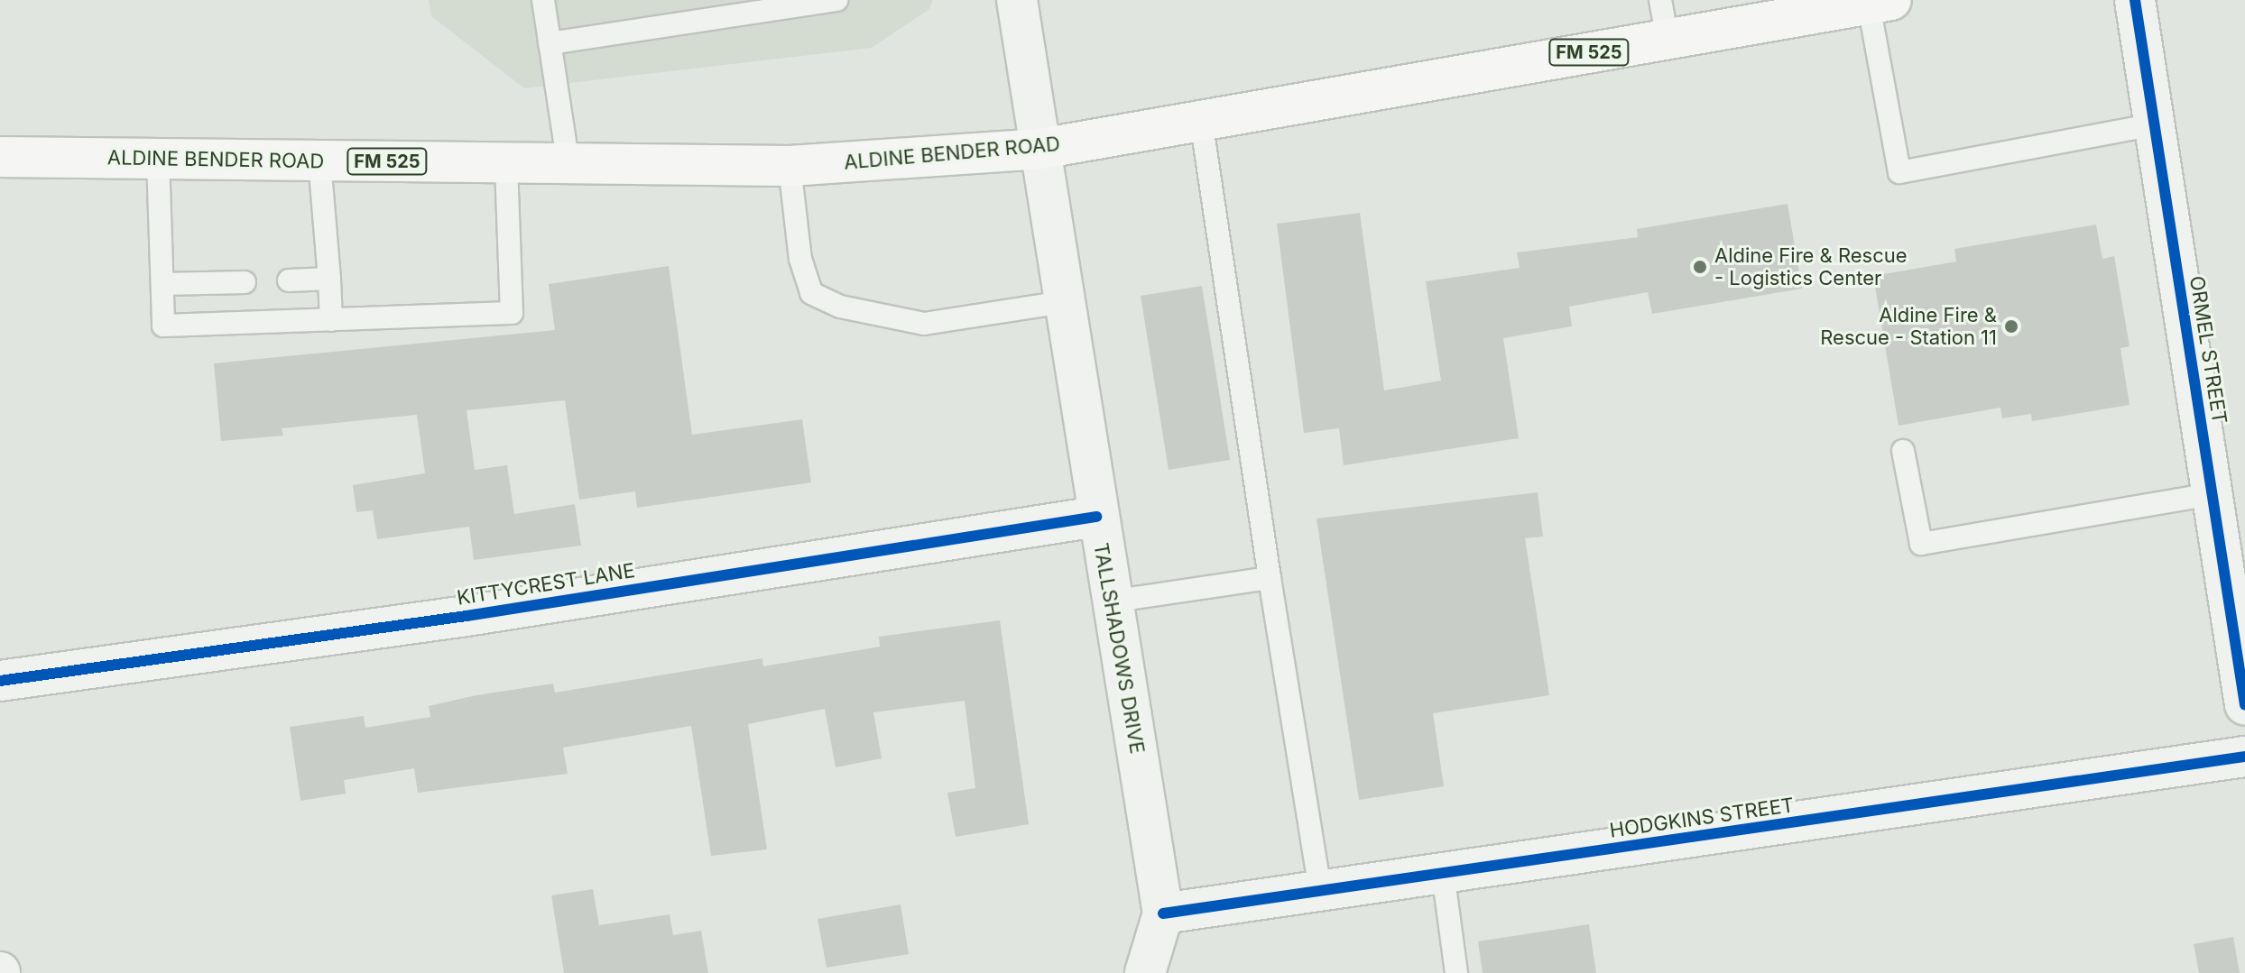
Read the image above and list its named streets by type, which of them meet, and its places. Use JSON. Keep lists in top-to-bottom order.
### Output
{
  "streets": {
    "main road": ["FM 525", "ALDINE BENDER ROAD"],
    "street": [
      "ORMEL STREET",
      "KITTYCREST LANE",
      "TALLSHADOWS DRIVE",
      "HODGKINS STREET"
    ]
  },
  "crossings": [
    ["ALDINE BENDER ROAD", "TALLSHADOWS DRIVE"],
    ["KITTYCREST LANE", "TALLSHADOWS DRIVE"],
    ["TALLSHADOWS DRIVE", "HODGKINS STREET"]
  ],
  "places": ["Aldine Fire & Rescue - Logistics Center", "Aldine Fire & Rescue - Station 11"]
}
